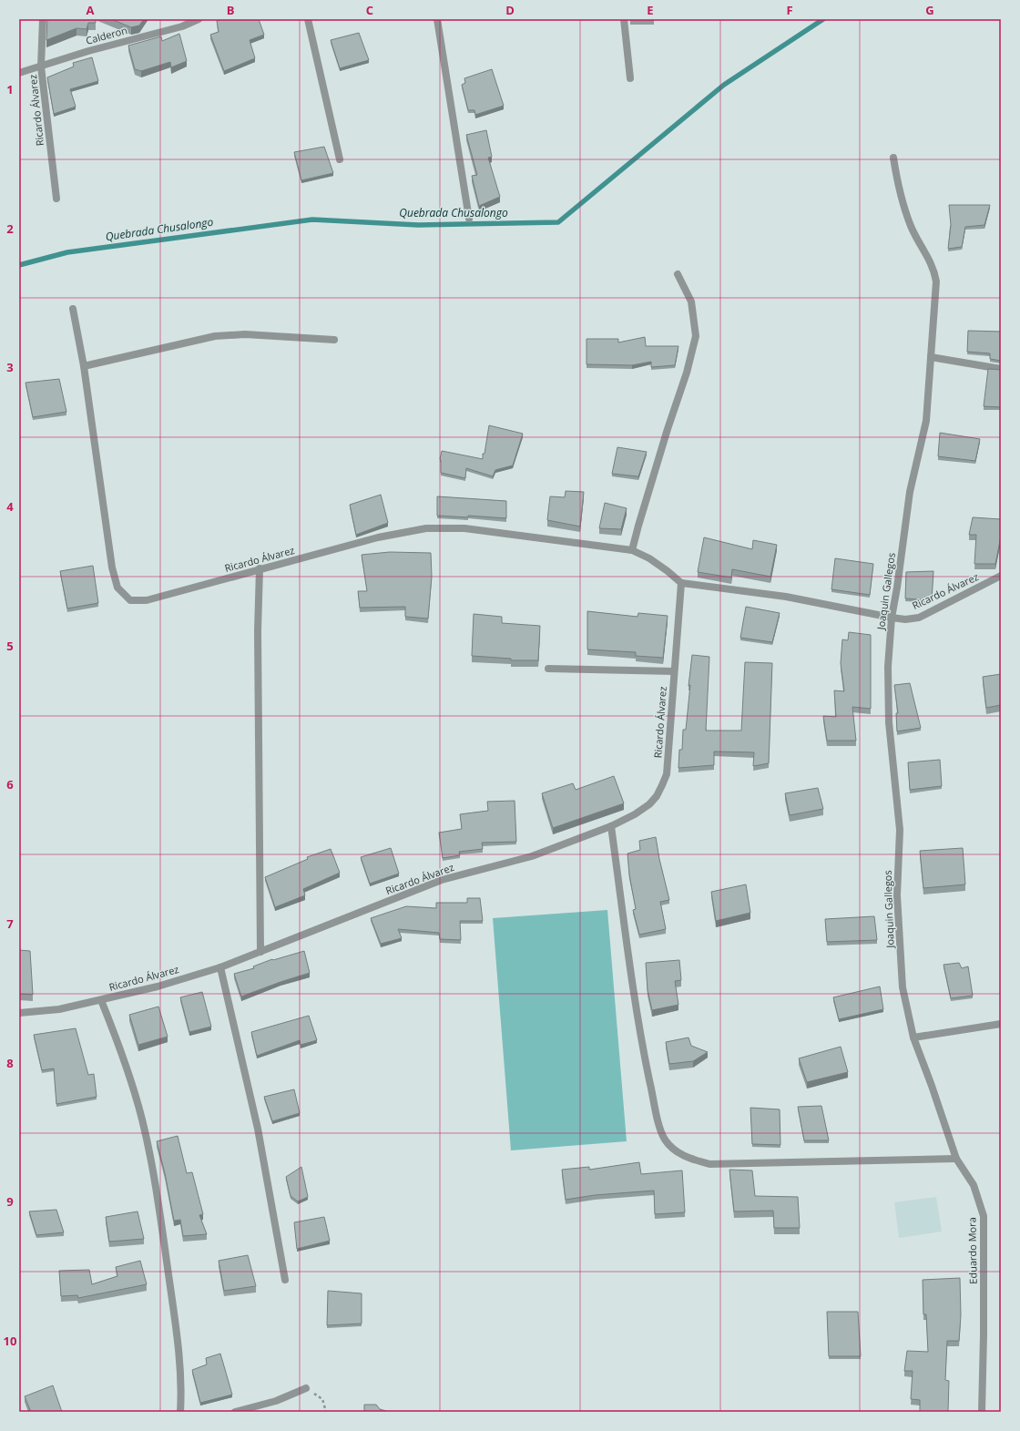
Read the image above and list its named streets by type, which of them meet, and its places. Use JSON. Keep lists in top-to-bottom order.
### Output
{
  "streets": {
    "street": [
      "Calderon",
      "Ricardo Álvarez",
      "Joaquin Gallegos",
      "Eduardo Mora"
    ]
  },
  "crossings": [
    ["Calderon", "Ricardo Álvarez"],
    ["Ricardo Álvarez", "Joaquin Gallegos"],
    ["Joaquin Gallegos", "Eduardo Mora"]
  ],
  "water": ["Quebrada Chusalongo"],
  "grid": {
    "columns": [
      "A",
      "B",
      "C",
      "D",
      "E",
      "F",
      "G"
    ],
    "rows": [
      "1",
      "2",
      "3",
      "4",
      "5",
      "6",
      "7",
      "8",
      "9",
      "10"
    ]
  }
}
